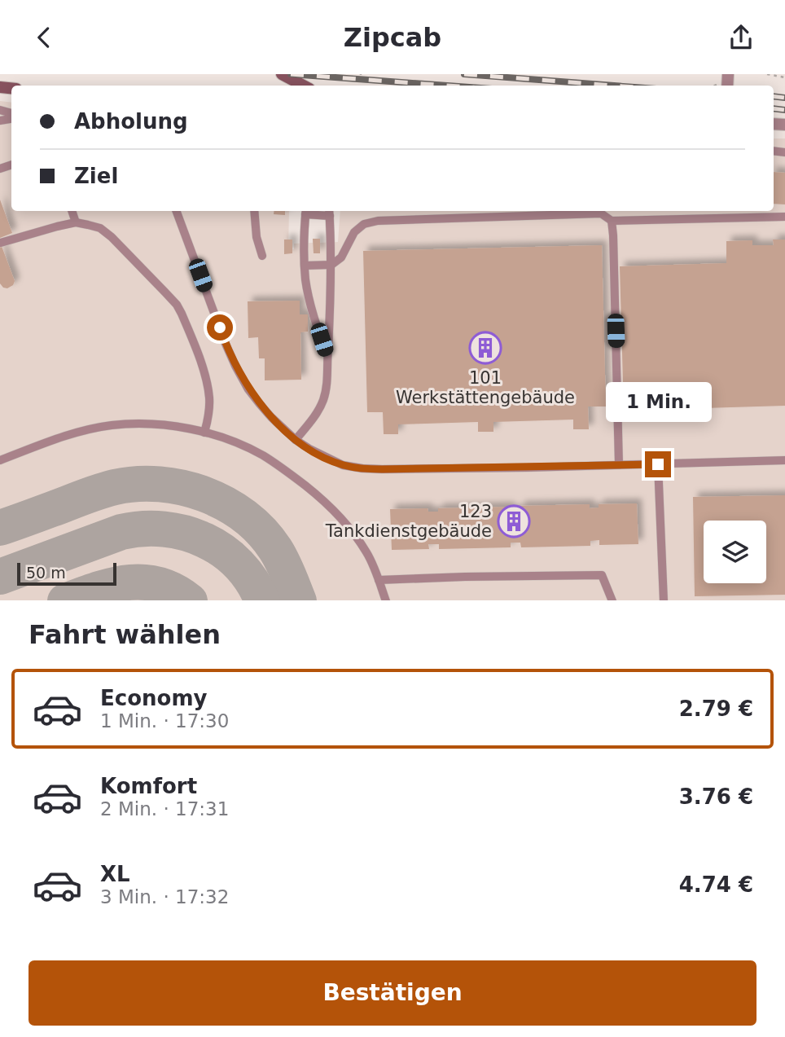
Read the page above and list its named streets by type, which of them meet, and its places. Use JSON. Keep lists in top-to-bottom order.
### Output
{
  "places": {
    "building": ["101 Werkstättengebäude", "123 Tankdienstgebäude"]
  },
  "scale_bar": "50 m",
  "page": {
    "header": "Zipcab",
    "banner": ["Abholung", "Ziel"],
    "bubble": "1 Min.",
    "scale": "50 m",
    "heading": "Fahrt wählen",
    "list": [
      {
        "name": "Economy",
        "note": "1 Min. · 17:30",
        "value": "2.79 €"
      },
      {
        "name": "Komfort",
        "note": "2 Min. · 17:31",
        "value": "3.76 €"
      },
      {
        "name": "XL",
        "note": "3 Min. · 17:32",
        "value": "4.74 €"
      }
    ],
    "buttons": "Bestätigen"
  }
}
